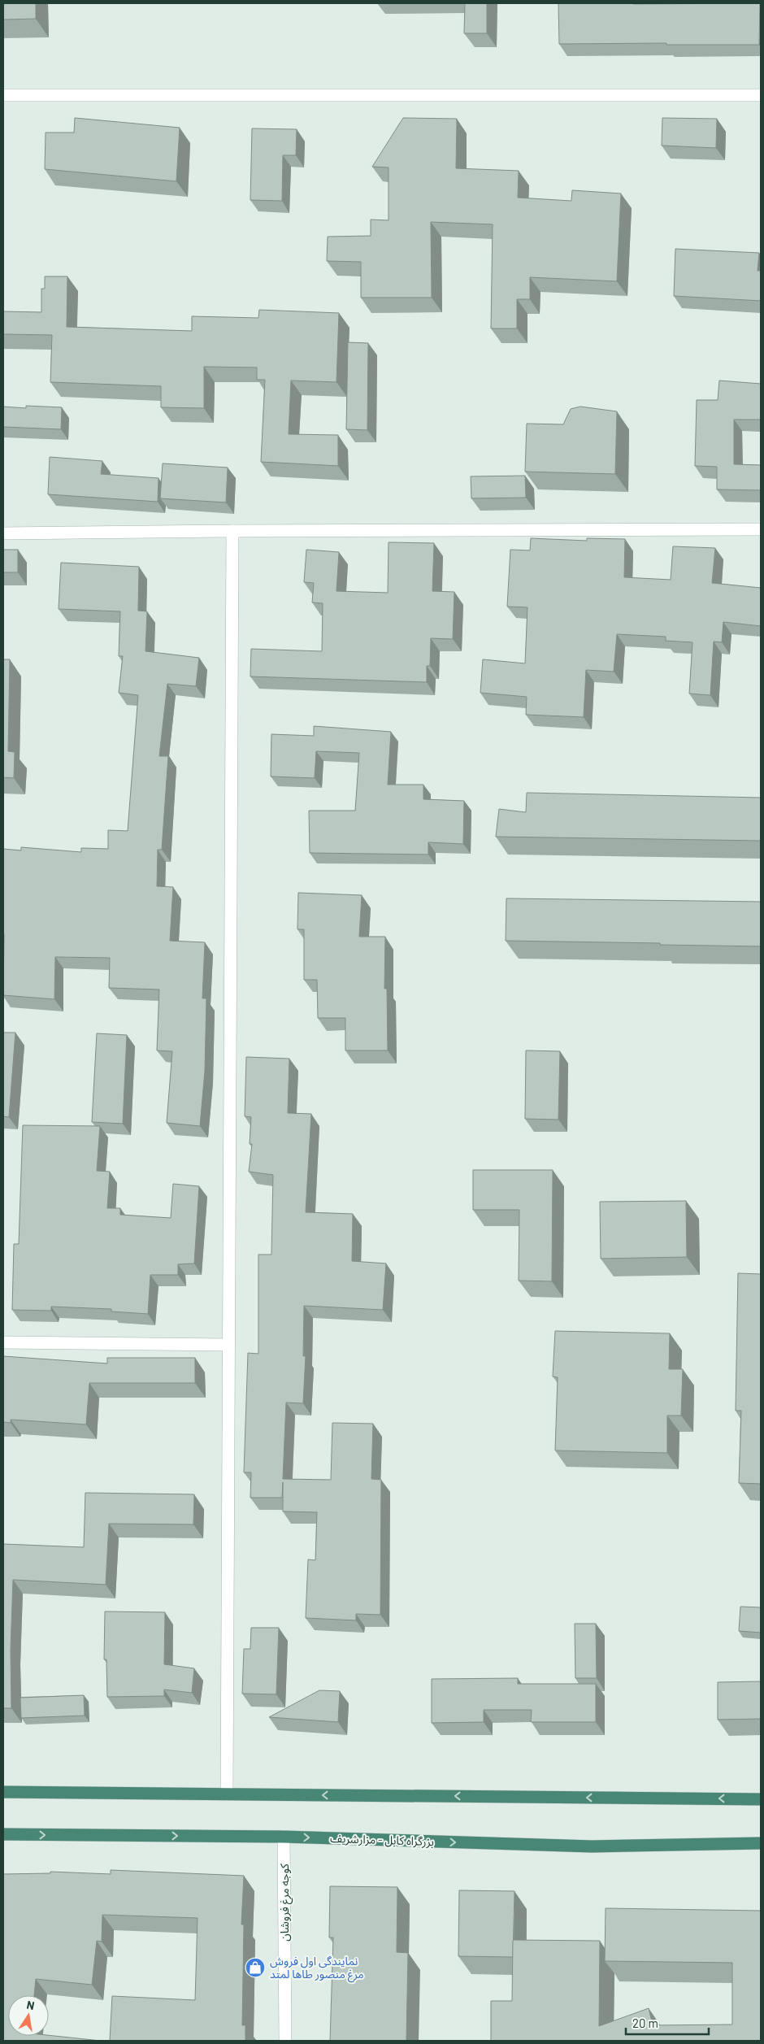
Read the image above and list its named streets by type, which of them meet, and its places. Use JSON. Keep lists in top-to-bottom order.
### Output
{
  "streets": {
    "highway": ["بزرگراه کابل - مزارشریف"],
    "street": ["كوجه مرغ فروشان"]
  },
  "crossings": [
    ["بزرگراه کابل - مزارشریف", "كوجه مرغ فروشان"]
  ],
  "places": {
    "shop": ["نمایندگی اول فروش مرغ منصور طاها لمتد"]
  },
  "scale_bar": "20 m",
  "north": "top"
}
